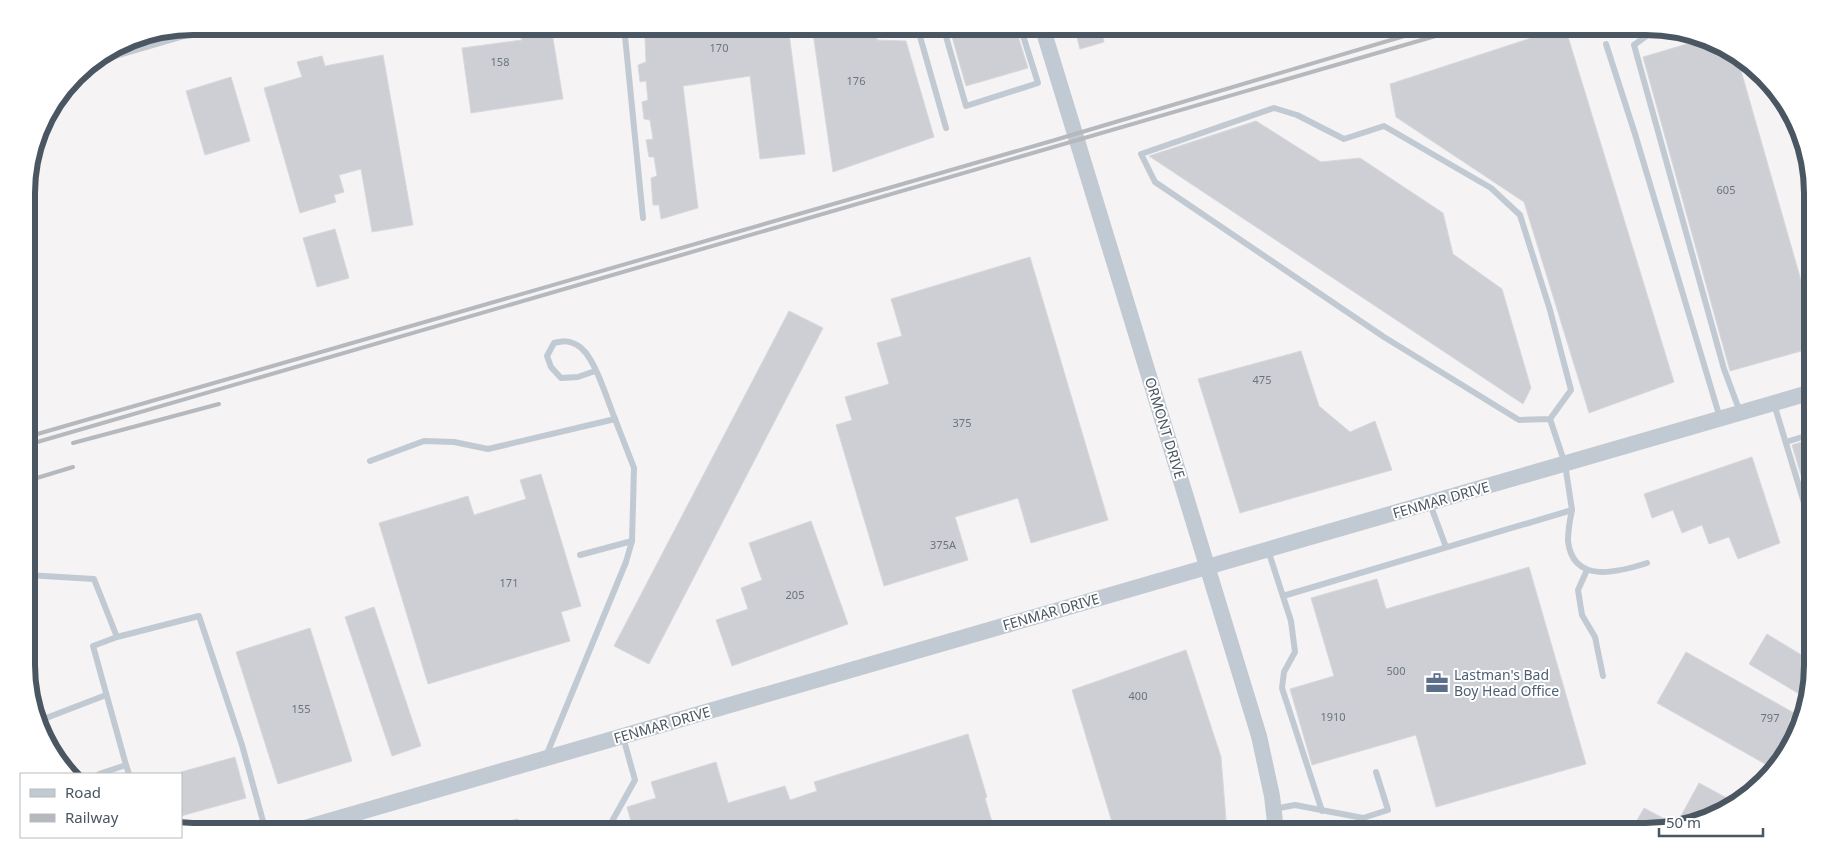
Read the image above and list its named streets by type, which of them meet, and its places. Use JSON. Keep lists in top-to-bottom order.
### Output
{
  "streets": {
    "street": ["ORMONT DRIVE", "FENMAR DRIVE"]
  },
  "crossings": [
    ["ORMONT DRIVE", "FENMAR DRIVE"]
  ],
  "places": {
    "office": ["Lastman's Bad Boy Head Office"]
  },
  "house_numbers": [
    "170",
    "158",
    "176",
    "605",
    "475",
    "375",
    "375A",
    "171",
    "205",
    "500",
    "400",
    "155",
    "1910",
    "797"
  ],
  "legend": ["Road", "Railway"],
  "scale_bar": "50 m"
}
